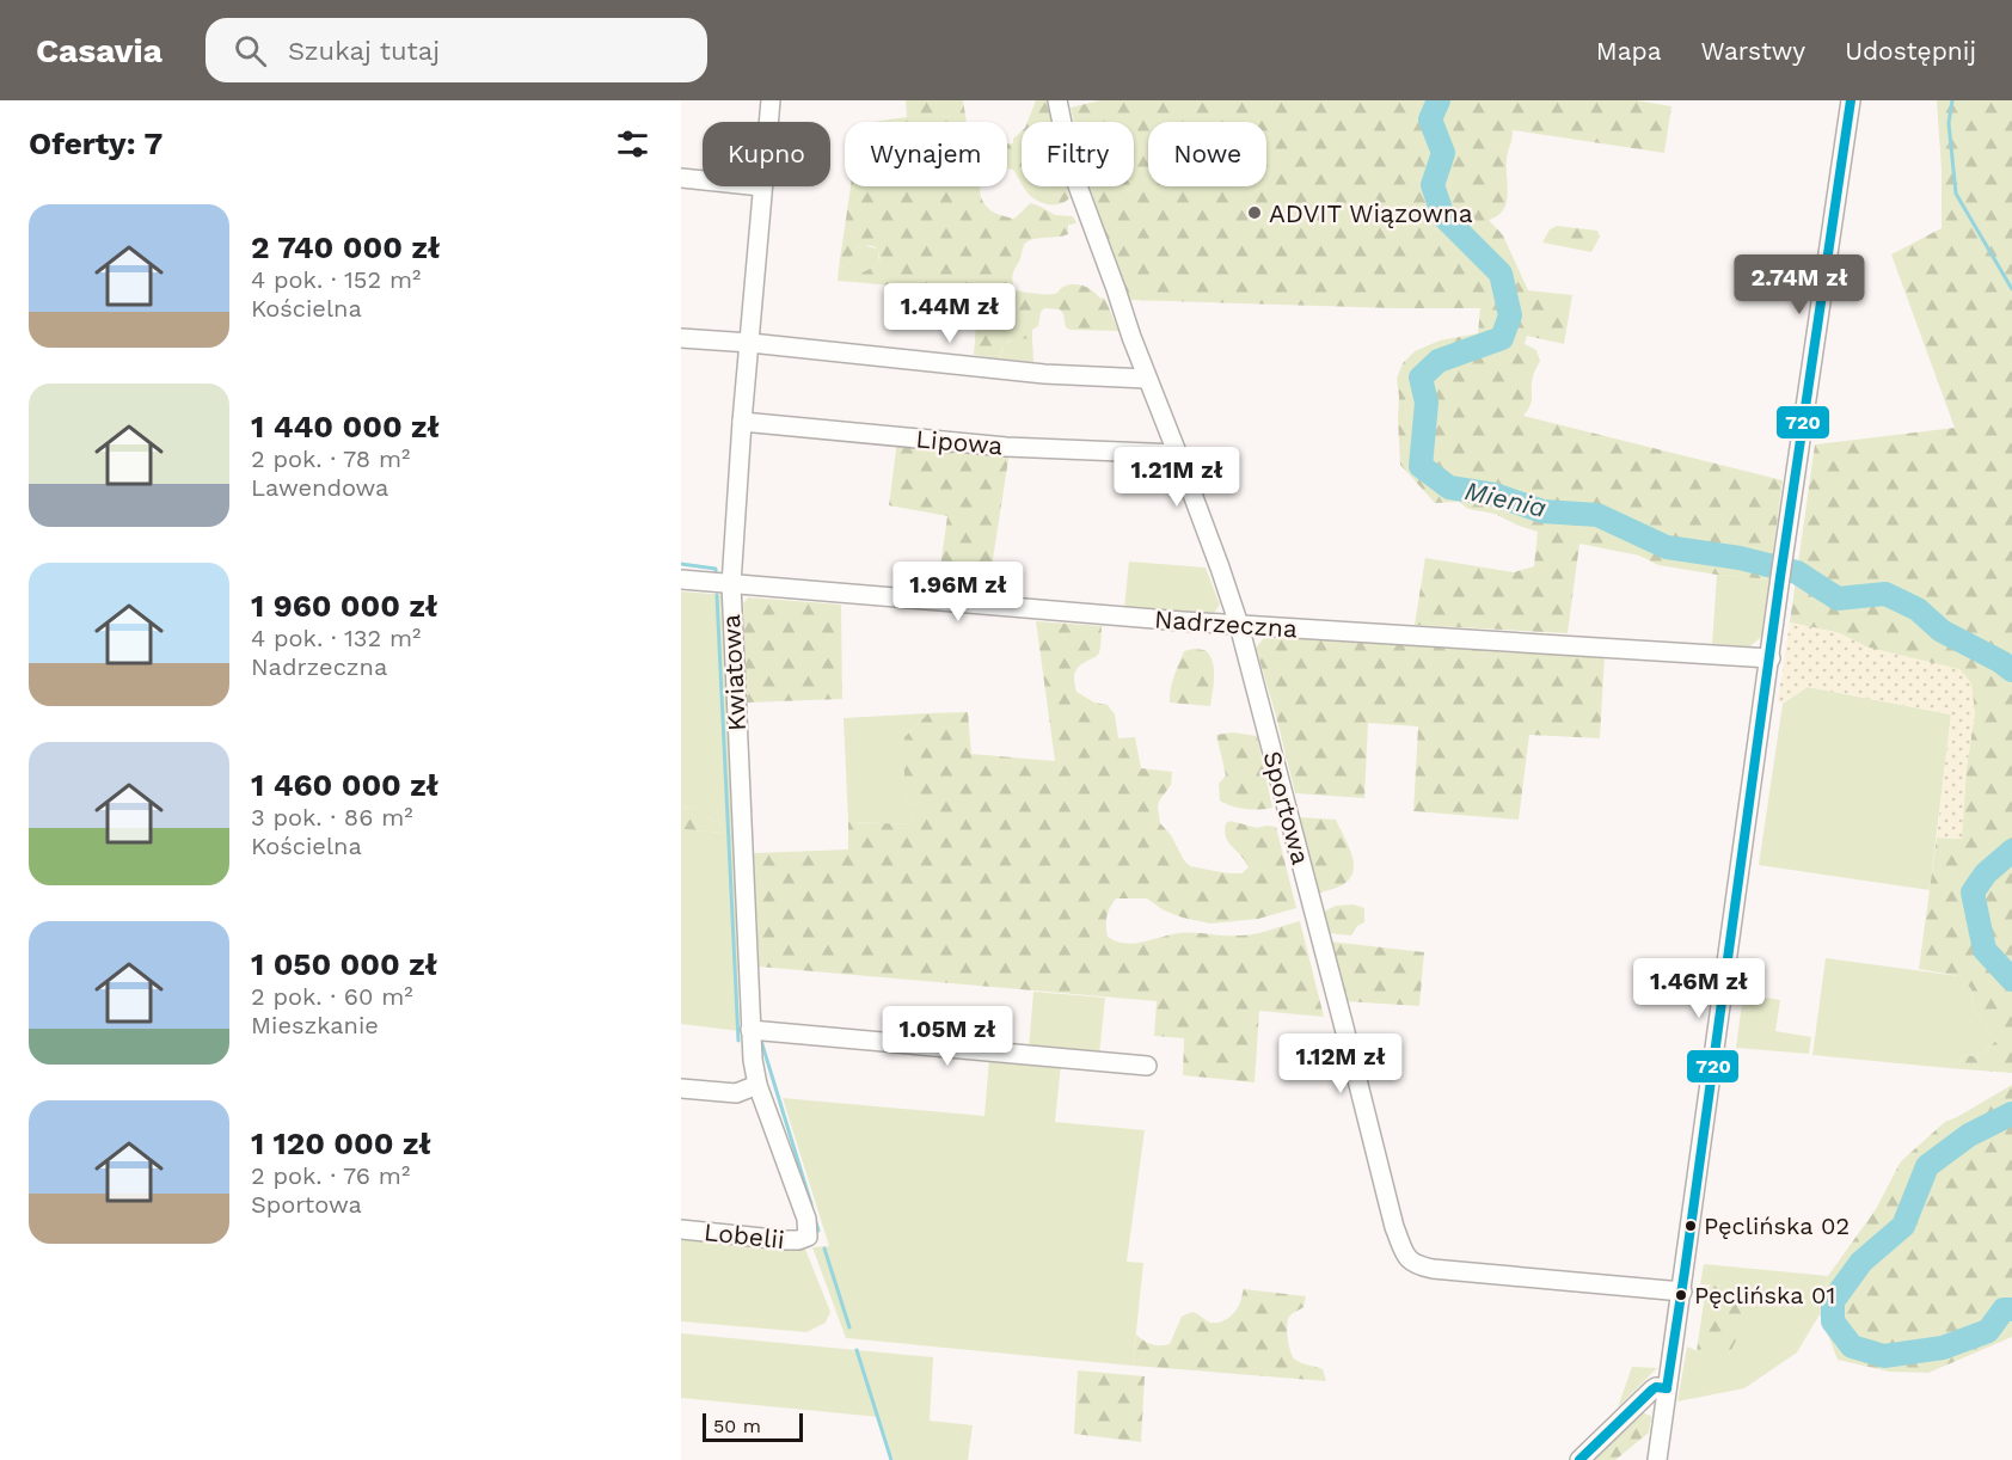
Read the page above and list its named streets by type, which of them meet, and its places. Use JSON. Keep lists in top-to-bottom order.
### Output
{
  "streets": {
    "street": [
      "Lipowa",
      "Nadrzeczna",
      "Kwiatowa",
      "Sportowa",
      "Lobelii"
    ]
  },
  "crossings": [
    ["Lipowa", "Kwiatowa"],
    ["Lipowa", "Sportowa"],
    ["Nadrzeczna", "Kwiatowa"],
    ["Nadrzeczna", "Sportowa"],
    ["Kwiatowa", "Lobelii"]
  ],
  "water": ["Mienia"],
  "places": ["ADVIT Wiązowna", "Pęclińska 02", "Pęclińska 01"],
  "lines": ["transit line 720"],
  "scale_bar": "50 m",
  "page": {
    "header": "Casavia",
    "search": "Szukaj tutaj",
    "nav": ["Mapa", "Warstwy", "Udostępnij"],
    "heading": "Oferty: 7",
    "chip": [
      "Kupno",
      "Wynajem",
      "Filtry",
      "Nowe"
    ],
    "list": [
      {
        "name": "2 740 000 zł",
        "note": "4 pok. · 152 m² · Kościelna"
      },
      {
        "name": "1 440 000 zł",
        "note": "2 pok. · 78 m² · Lawendowa"
      },
      {
        "name": "1 960 000 zł",
        "note": "4 pok. · 132 m² · Nadrzeczna"
      },
      {
        "name": "1 460 000 zł",
        "note": "3 pok. · 86 m² · Kościelna"
      },
      {
        "name": "1 050 000 zł",
        "note": "2 pok. · 60 m² · Mieszkanie"
      },
      {
        "name": "1 120 000 zł",
        "note": "2 pok. · 76 m² · Sportowa"
      }
    ],
    "price": [
      "2.74M zł",
      "1.44M zł",
      "1.21M zł",
      "1.96M zł",
      "1.46M zł",
      "1.05M zł",
      "1.12M zł"
    ],
    "scale": "50 m"
  }
}
